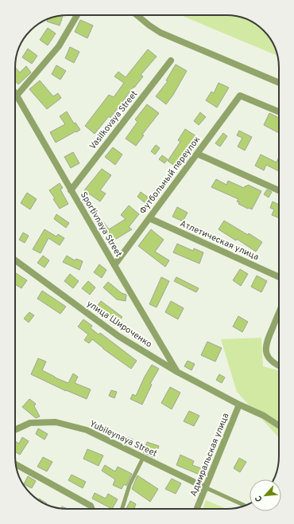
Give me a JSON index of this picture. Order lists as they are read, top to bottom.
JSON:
{
  "streets": {
    "street": [
      "Vasilkovaya Street",
      "Футбольный переулок",
      "Sportivnaya Street",
      "Атлетическая улица",
      "улица Широченко",
      "Yubileynaya Street",
      "Адмиральская улица"
    ]
  },
  "crossings": [
    ["Vasilkovaya Street", "Sportivnaya Street"],
    ["Футбольный переулок", "Sportivnaya Street"],
    ["Футбольный переулок", "Атлетическая улица"],
    ["Sportivnaya Street", "улица Широченко"],
    ["улица Широченко", "Адмиральская улица"],
    ["Yubileynaya Street", "Адмиральская улица"]
  ],
  "north": "bottom left"
}
